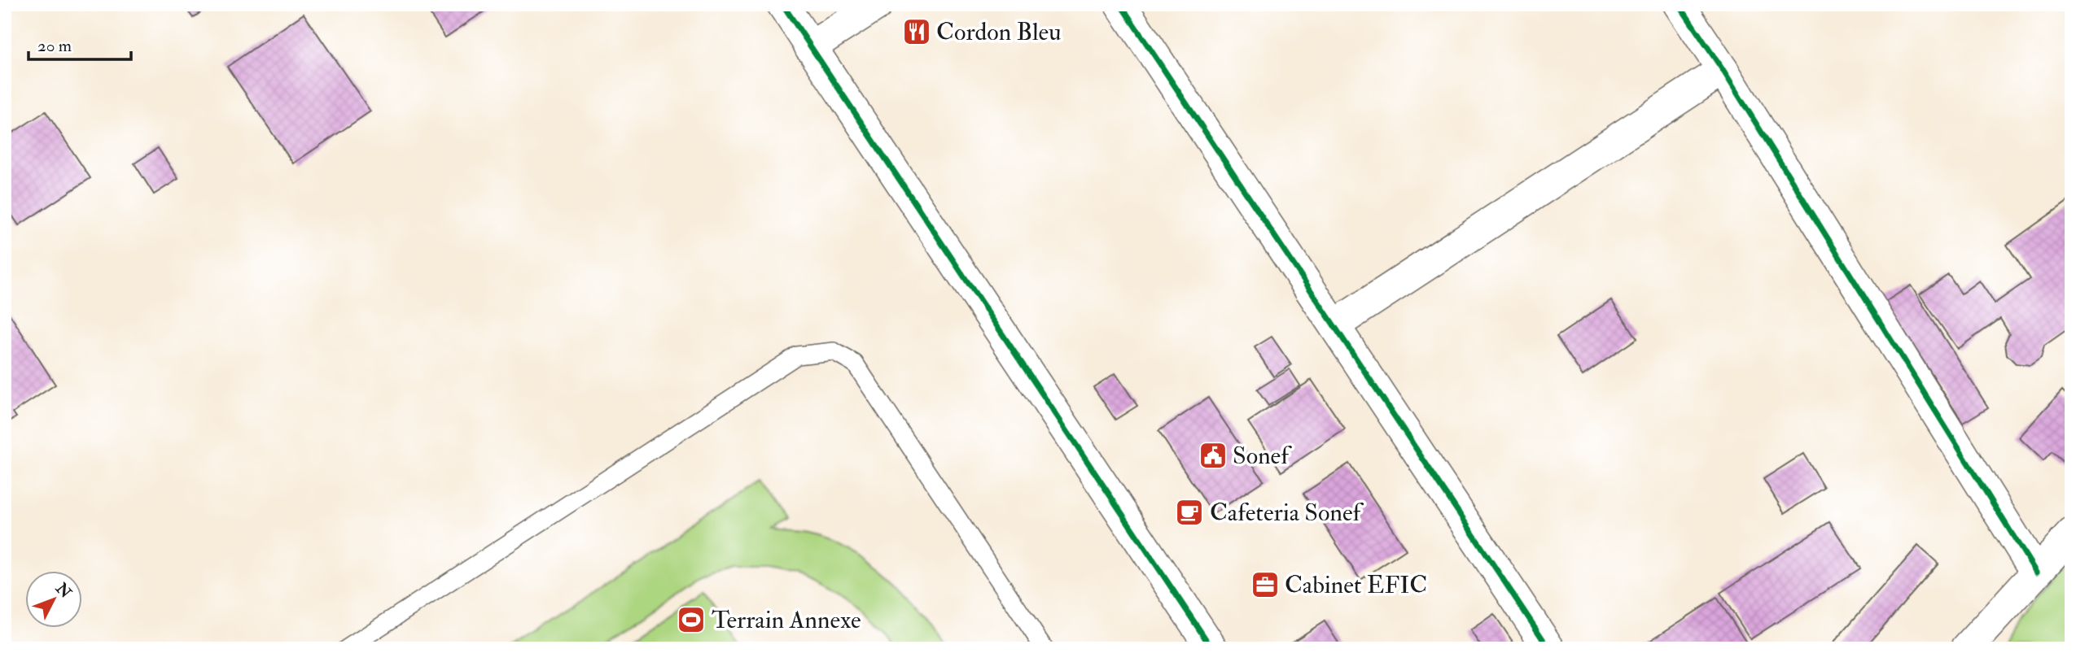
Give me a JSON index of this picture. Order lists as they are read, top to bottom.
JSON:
{
  "places": {
    "restaurant": ["Cordon Bleu"],
    "public building": ["Sonef"],
    "cafe": ["Cafeteria Sonef"],
    "office": ["Cabinet EFIC"],
    "sports": ["Terrain Annexe"]
  },
  "scale_bar": "20 m",
  "north": "top right"
}
